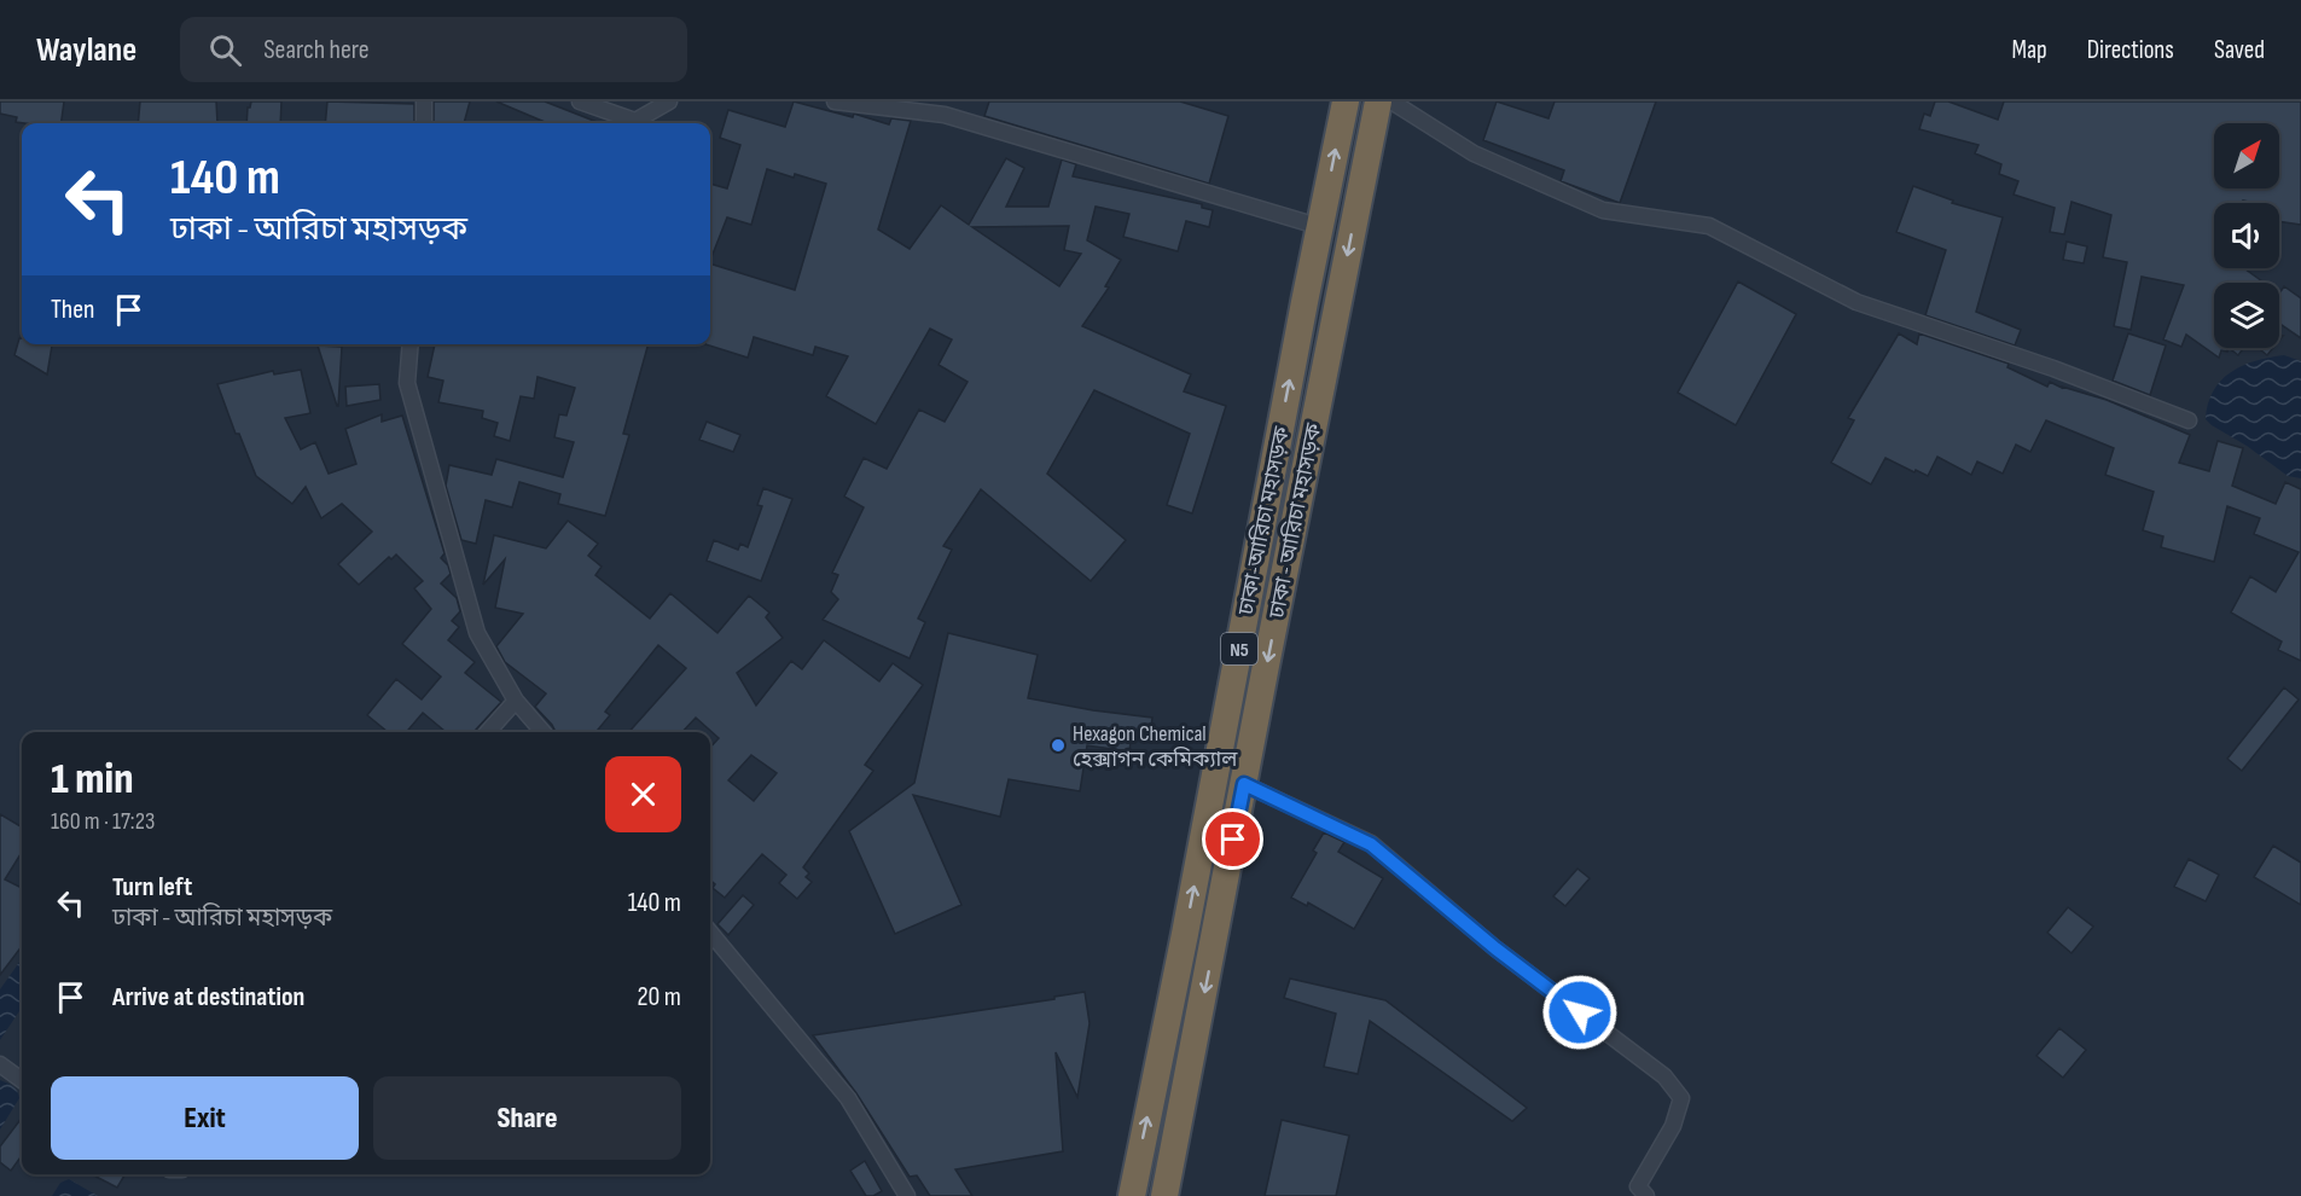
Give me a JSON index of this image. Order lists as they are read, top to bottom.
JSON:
{
  "streets": {
    "highway": ["ঢাকা-আরিচা মহাসড়ক", "ঢাকা - আরিচা মহাসড়ক", "N5"]
  },
  "one_way": ["ঢাকা-আরিচা মহাসড়ক", "ঢাকা - আরিচা মহাসড়ক"],
  "places": ["Hexagon Chemical হেক্সাগন কেমিক্যাল"],
  "north": "top right",
  "page": {
    "header": "Waylane",
    "search": "Search here",
    "nav": ["Map", "Directions", "Saved"],
    "turn": ["140 m", "ঢাকা - আরিচা মহাসড়ক"],
    "then": "Then",
    "heading": ["1 min", "160 m · 17:23"],
    "list": [
      {
        "name": "Turn left",
        "note": "ঢাকা - আরিচা মহাসড়ক",
        "value": "140 m"
      },
      {
        "name": "Arrive at destination",
        "value": "20 m"
      }
    ],
    "buttons": ["Exit", "Share"]
  }
}
